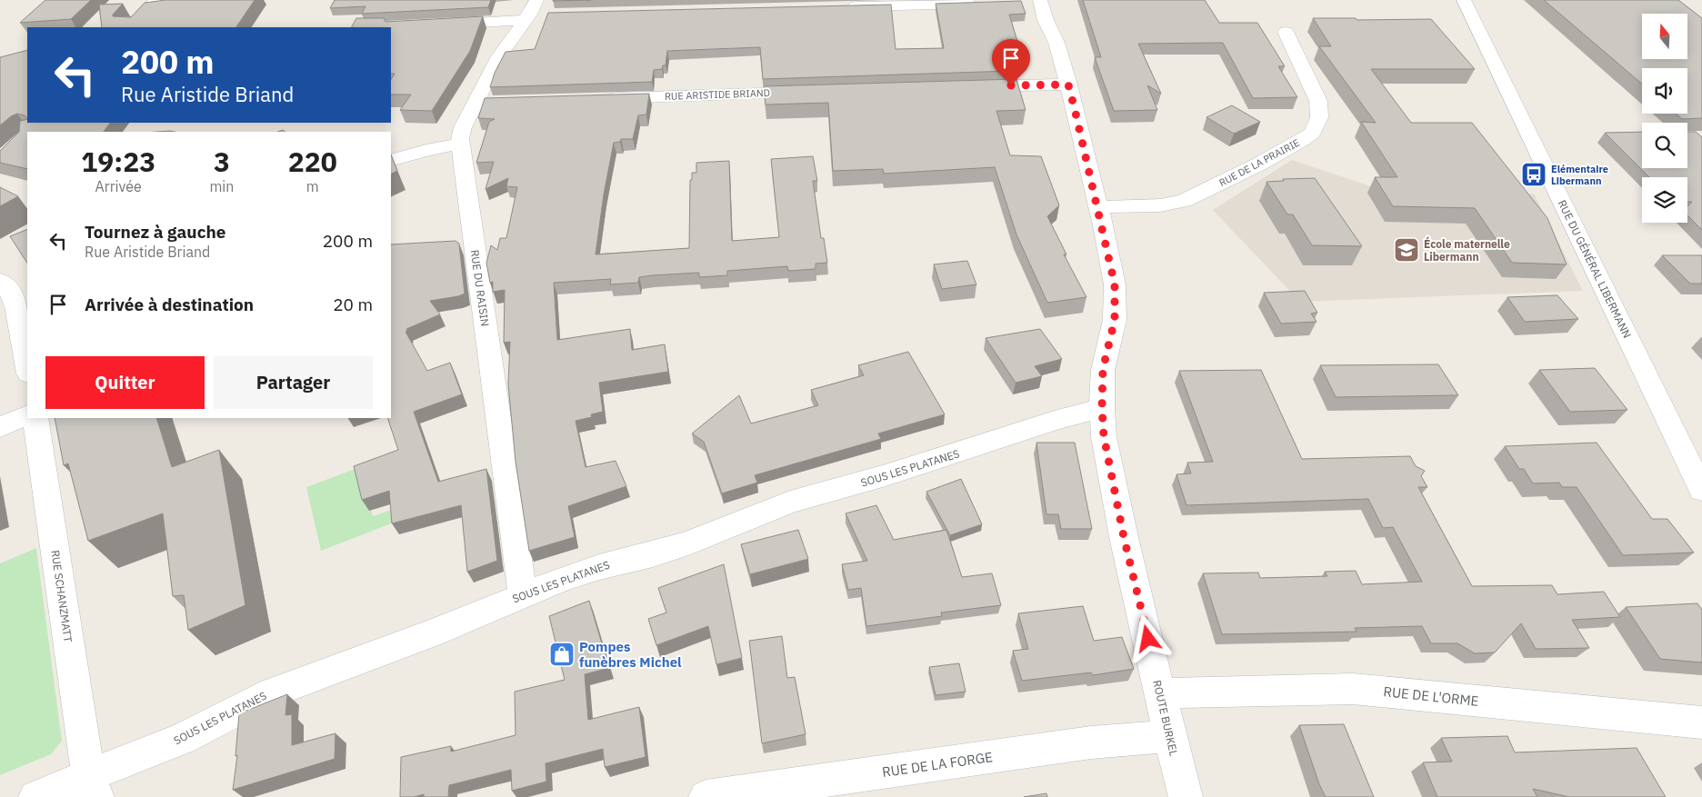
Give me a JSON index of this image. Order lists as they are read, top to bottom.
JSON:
{
  "streets": {
    "street": [
      "RUE ARISTIDE BRIAND",
      "RUE DE LA PRAIRIE",
      "RUE DU GÉNÉRAL LIBERMANN",
      "RUE DU RAISIN",
      "SOUS LES PLATANES",
      "RUE SCHANZMATT",
      "RUE DE L'ORME",
      "ROUTE BURKEL",
      "RUE DE LA FORGE"
    ]
  },
  "crossings": [
    ["RUE DE LA PRAIRIE", "ROUTE BURKEL"],
    ["RUE DU RAISIN", "SOUS LES PLATANES"],
    ["SOUS LES PLATANES", "RUE SCHANZMATT"],
    ["SOUS LES PLATANES", "ROUTE BURKEL"],
    ["RUE DE L'ORME", "ROUTE BURKEL"],
    ["ROUTE BURKEL", "RUE DE LA FORGE"]
  ],
  "places": {
    "bus stop": ["Elémentaire Libermann"],
    "school or university": ["École maternelle Libermann"],
    "shop": ["Pompes funèbres Michel"]
  },
  "north": "top",
  "page": {
    "turn": ["200 m", "Rue Aristide Briand"],
    "eta": [
      "19:23",
      "Arrivée",
      "3",
      "min",
      "220",
      "m"
    ],
    "list": [
      {
        "name": "Tournez à gauche",
        "note": "Rue Aristide Briand",
        "value": "200 m"
      },
      {
        "name": "Arrivée à destination",
        "value": "20 m"
      }
    ],
    "buttons": ["Quitter", "Partager"]
  }
}
